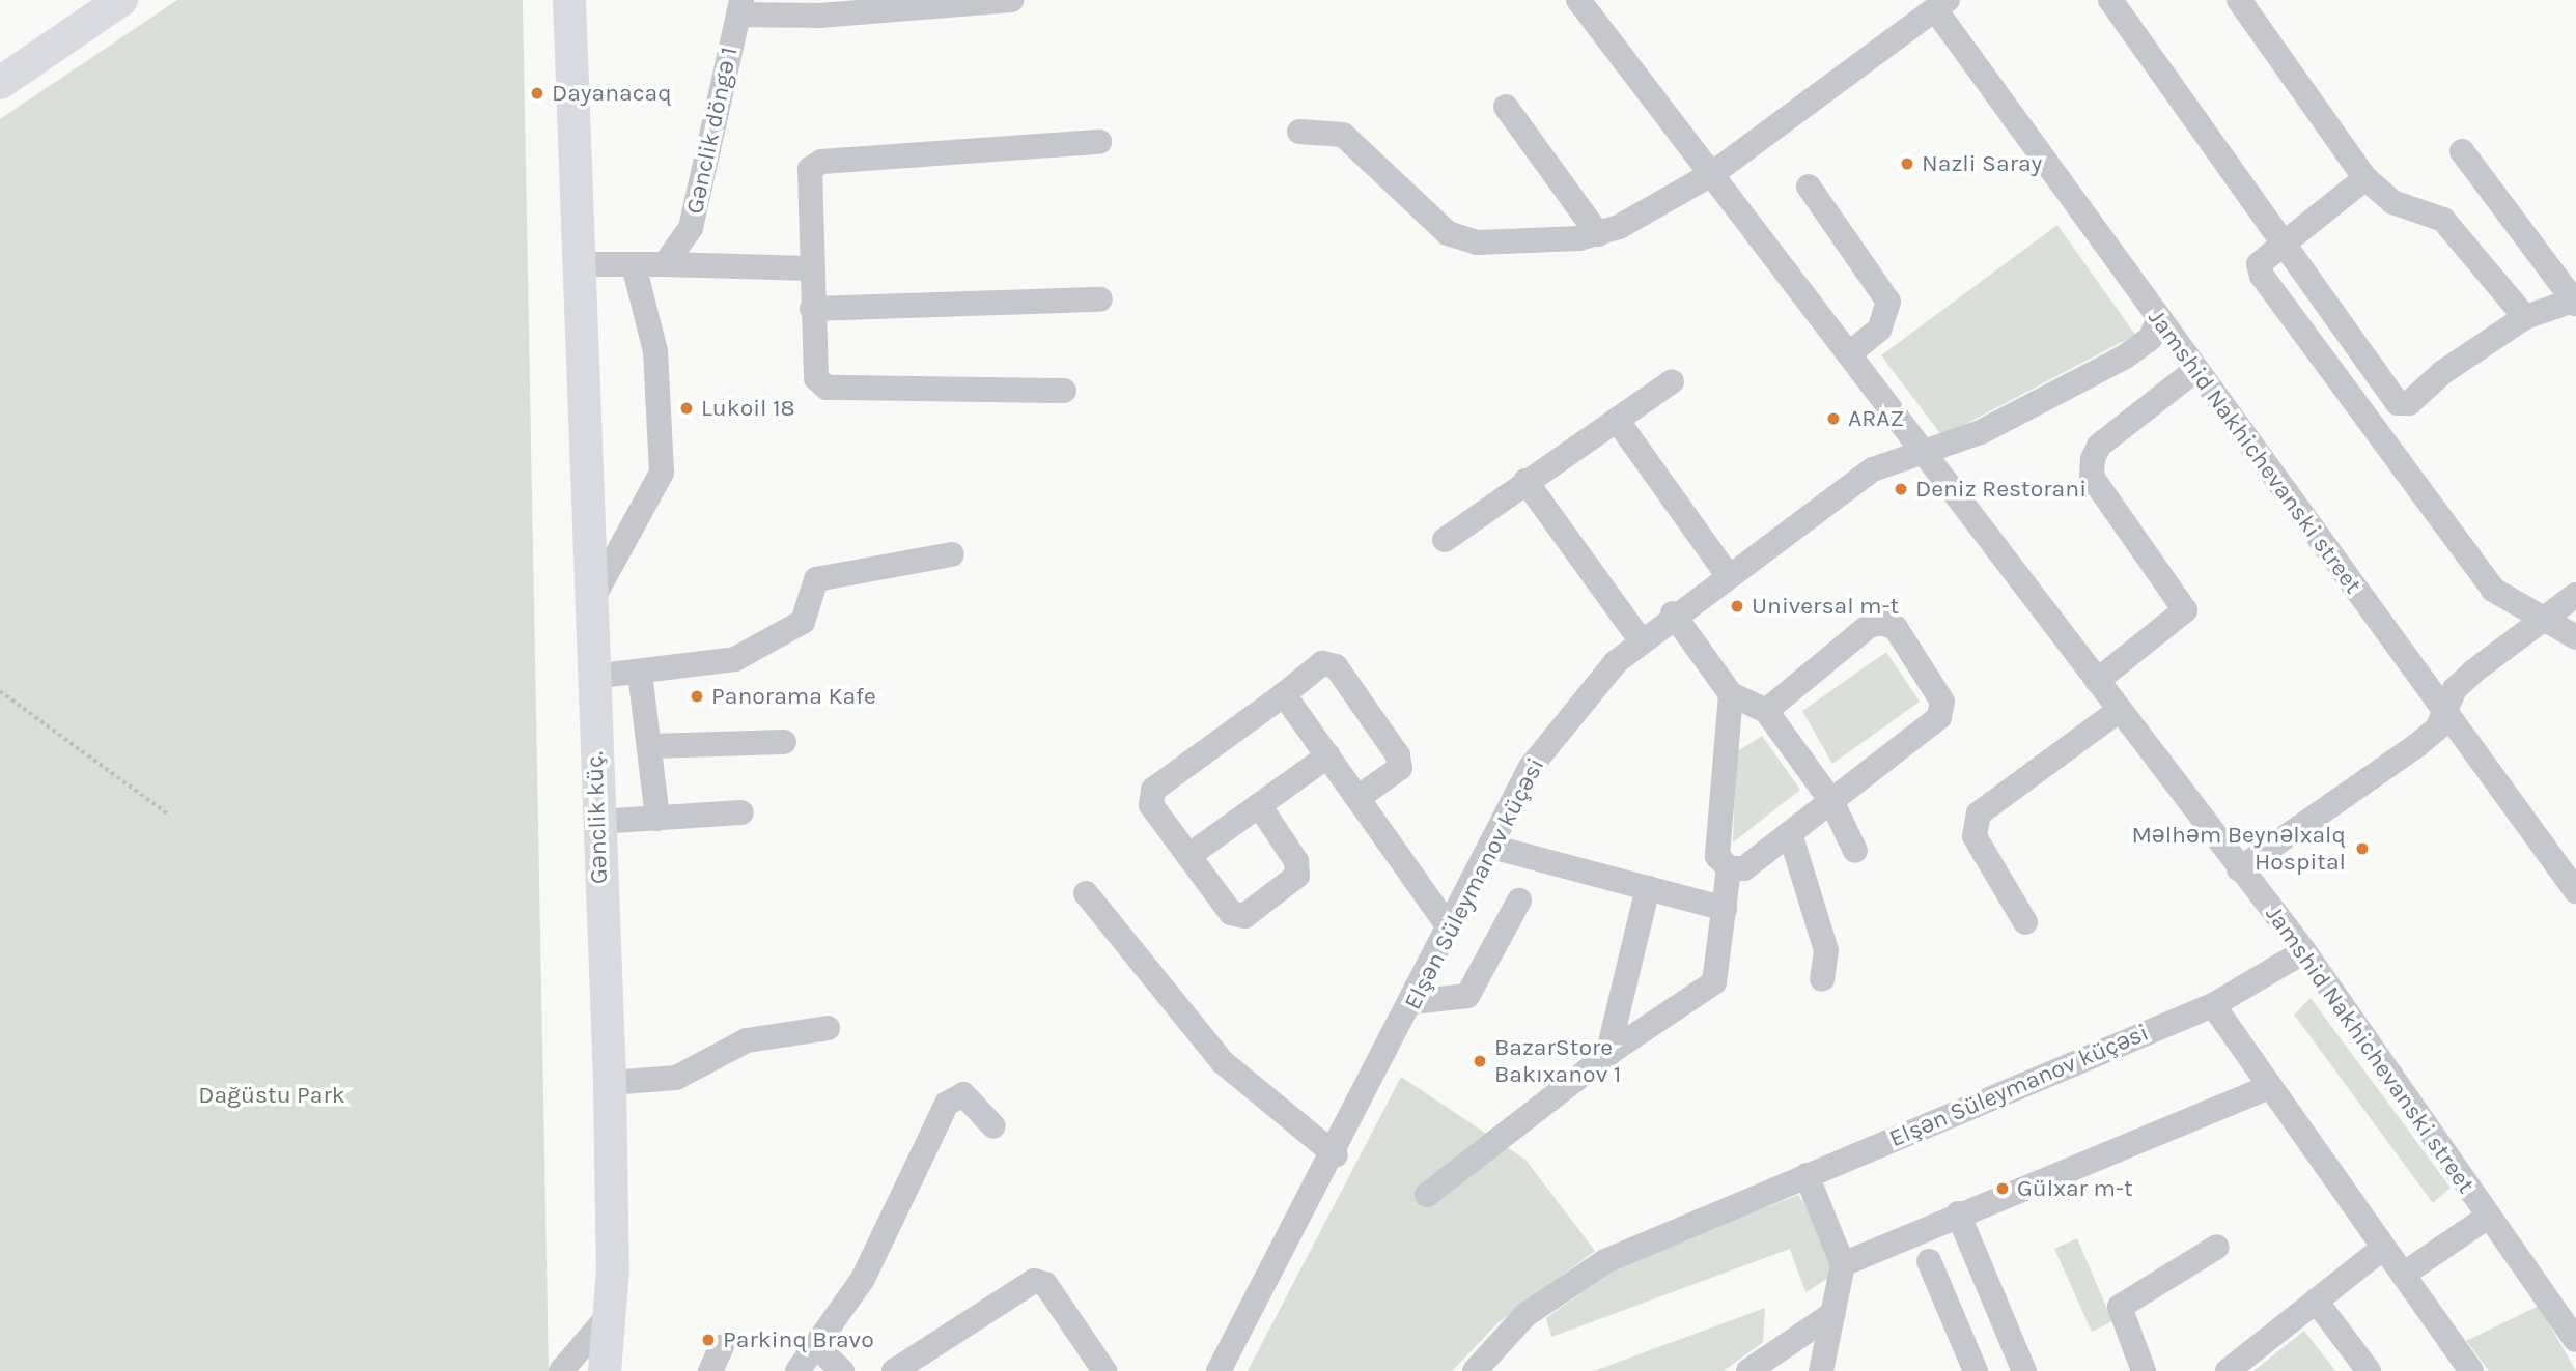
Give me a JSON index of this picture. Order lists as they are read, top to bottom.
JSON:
{
  "streets": {
    "main road": ["Gənclik küç."],
    "street": ["Gənclik döngə 1", "Jamshid Nakhichevanski street", "Elşən Süleymanov küçəsi"]
  },
  "crossings": [
    ["Jamshid Nakhichevanski street", "Elşən Süleymanov küçəsi"]
  ],
  "parks": ["Dağüstu Park"],
  "places": [
    "Dayanacaq",
    "Nazli Saray",
    "Lukoil 18",
    "ARAZ",
    "Deniz Restorani",
    "Universal m-t",
    "Panorama Kafe",
    "Məlhəm Beynəlxalq Hospital",
    "BazarStore Bakıxanov 1",
    "Gülxar m-t",
    "Parkinq Bravo"
  ]
}
